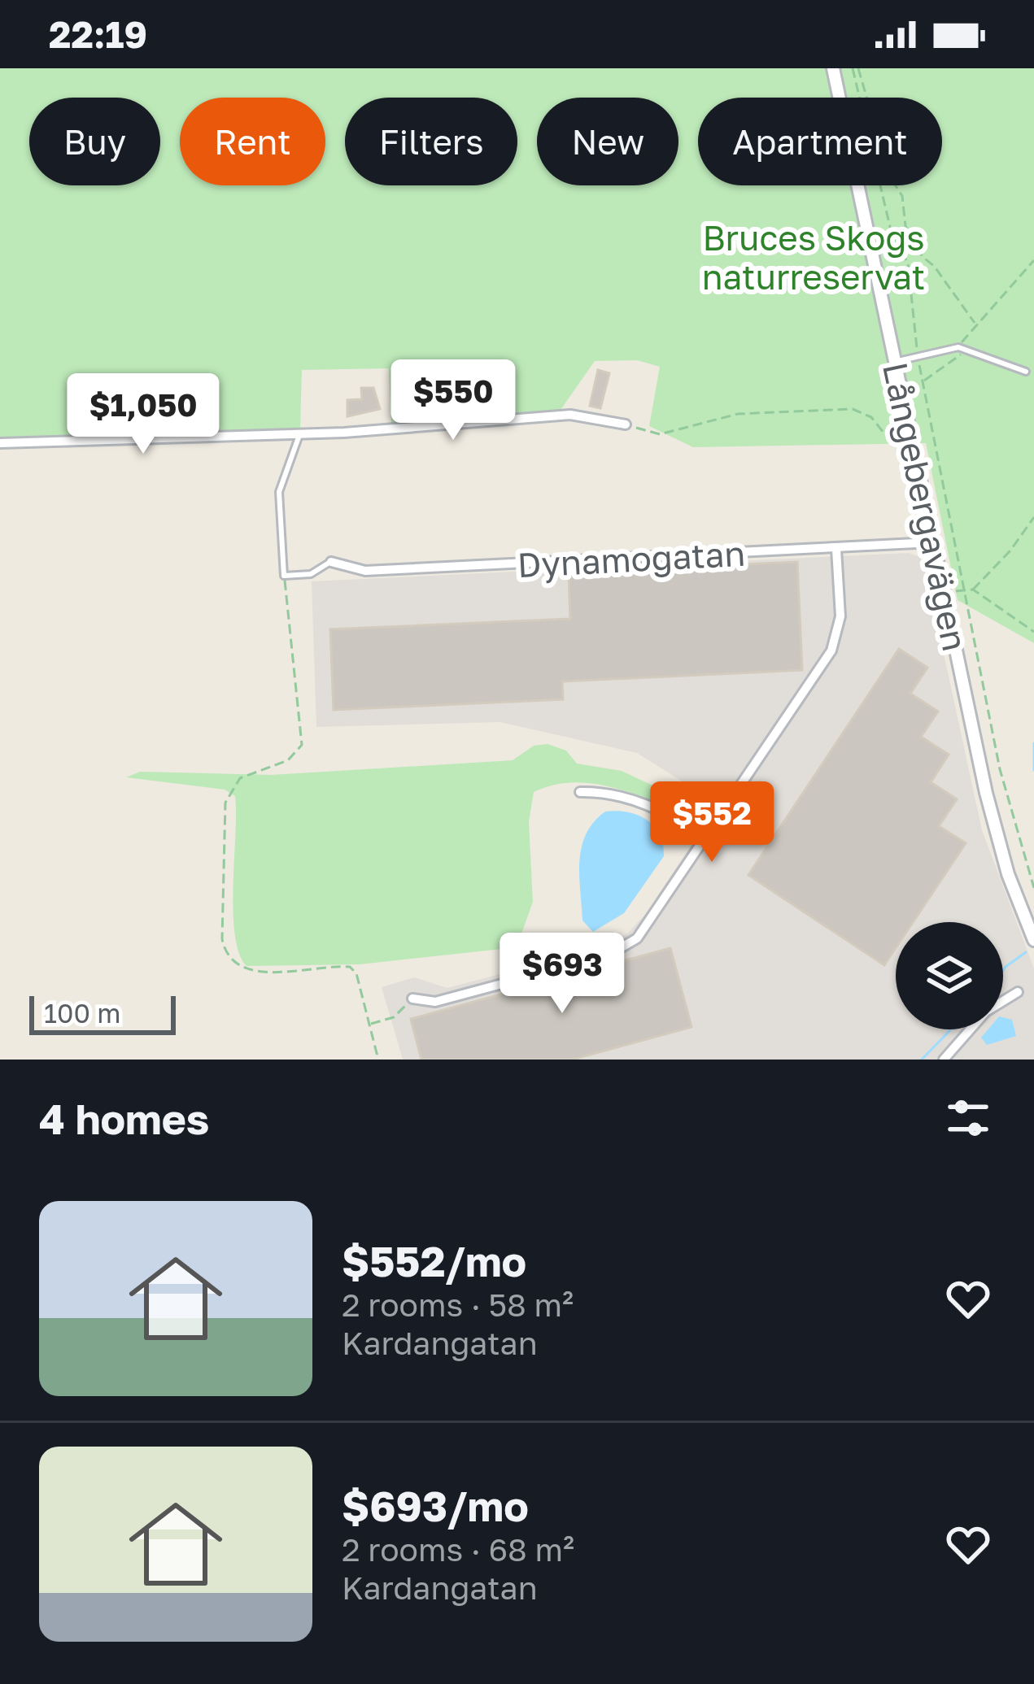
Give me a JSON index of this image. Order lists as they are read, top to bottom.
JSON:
{
  "streets": {
    "street": ["Långebergavägen", "Dynamogatan"]
  },
  "crossings": [
    ["Långebergavägen", "Dynamogatan"]
  ],
  "parks": ["Bruces Skogs naturreservat"],
  "scale_bar": "100 m",
  "page": {
    "status": "22:19",
    "chip": [
      "Buy",
      "Rent",
      "Filters",
      "New",
      "Apartment"
    ],
    "price": [
      "$550",
      "$1,050",
      "$552",
      "$693"
    ],
    "scale": "100 m",
    "heading": "4 homes",
    "list": [
      {
        "name": "$552/mo",
        "note": "2 rooms · 58 m² · Kardangatan"
      },
      {
        "name": "$693/mo",
        "note": "2 rooms · 68 m² · Kardangatan"
      }
    ]
  }
}
